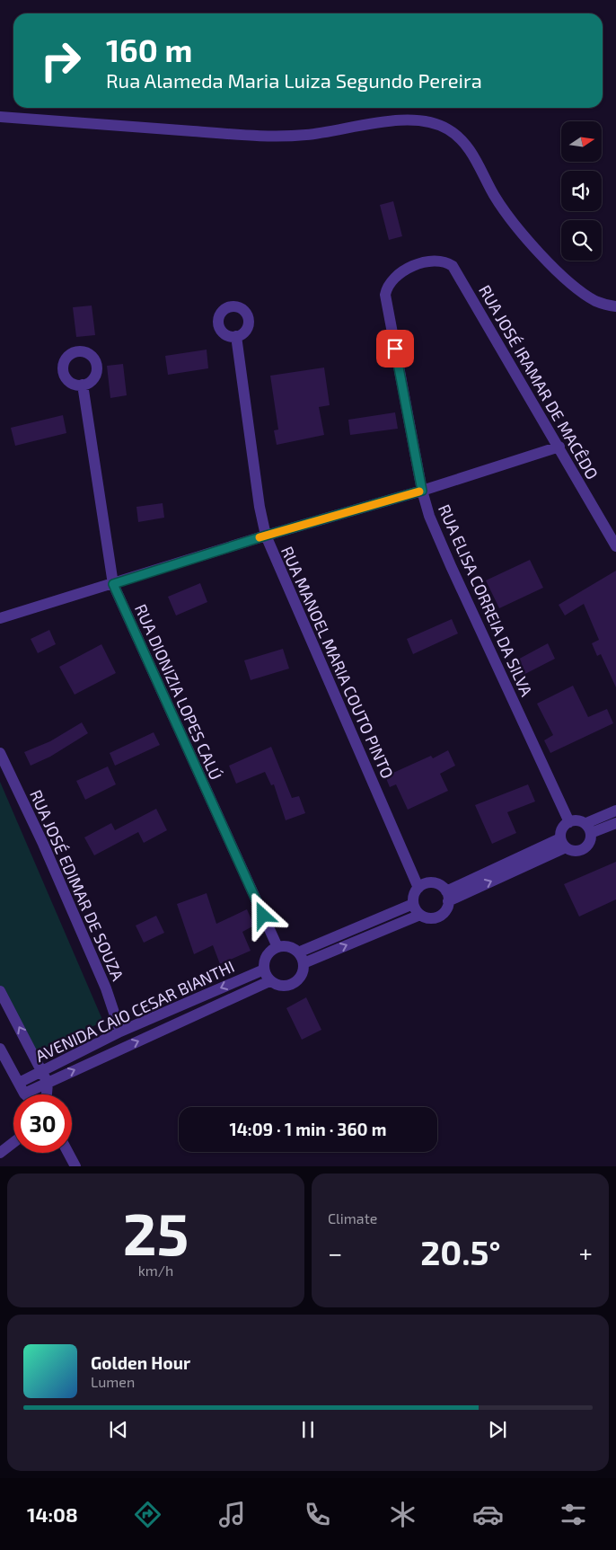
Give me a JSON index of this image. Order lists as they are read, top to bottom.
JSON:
{
  "streets": {
    "street": [
      "RUA JOSÉ IRAMAR DE MACÊDO",
      "RUA ELISA CORREIA DA SILVA",
      "RUA MANOEL MARIA COUTO PINTO",
      "RUA DIONIZIA LOPES CALÚ",
      "RUA JOSÉ EDIMAR DE SOUZA",
      "AVENIDA CAIO CESAR BIANTHI"
    ]
  },
  "crossings": [
    ["RUA JOSÉ IRAMAR DE MACÊDO", "RUA ELISA CORREIA DA SILVA"],
    ["RUA DIONIZIA LOPES CALÚ", "AVENIDA CAIO CESAR BIANTHI"],
    ["RUA JOSÉ EDIMAR DE SOUZA", "AVENIDA CAIO CESAR BIANTHI"]
  ],
  "north": "right",
  "page": {
    "turn": ["160 m", "Rua Alameda Maria Luiza Segundo Pereira"],
    "limit": "30",
    "trip": "14:09 · 1 min · 360 m",
    "tile": [
      ["25", "km/h"],
      "Climate"
    ],
    "heat": ["−", "20.5°", "+"],
    "song": ["Golden Hour", "Lumen"],
    "tabs": "14:08"
  }
}
